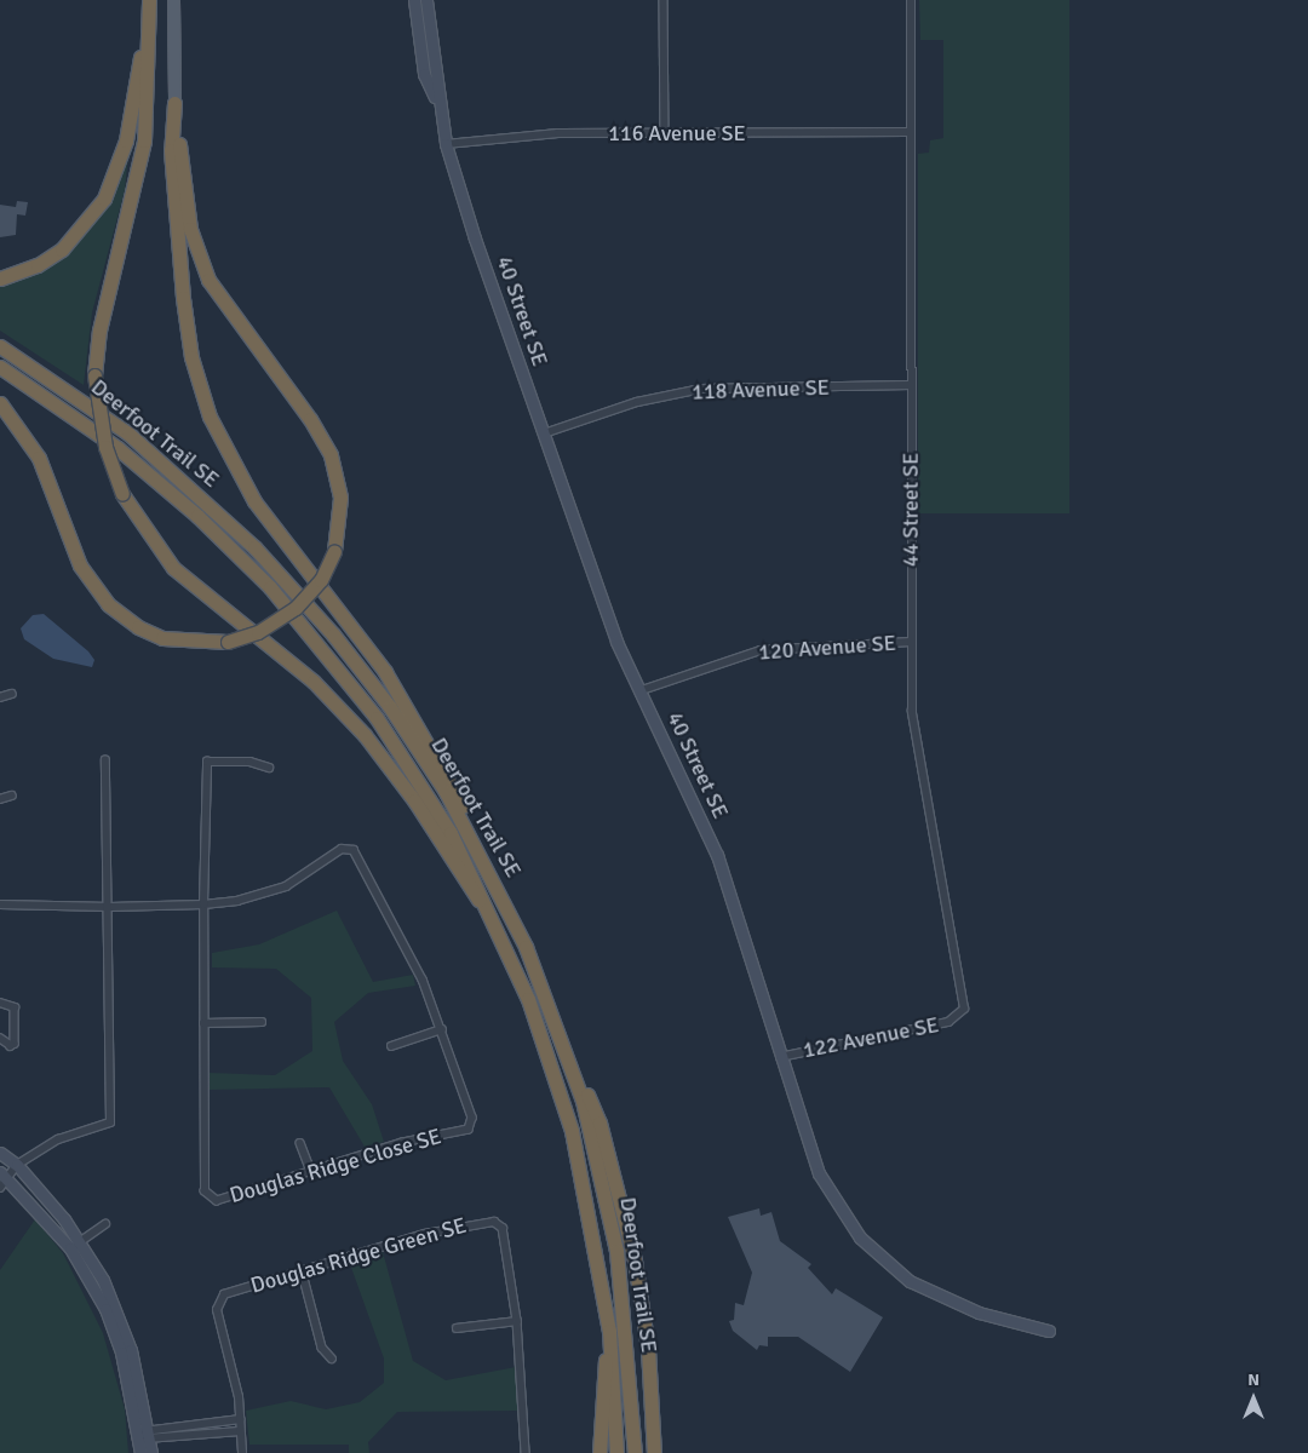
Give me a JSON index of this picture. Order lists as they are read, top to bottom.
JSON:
{
  "streets": {
    "highway": ["Deerfoot Trail SE"],
    "street": [
      "116 Avenue SE",
      "40 Street SE",
      "118 Avenue SE",
      "44 Street SE",
      "120 Avenue SE",
      "122 Avenue SE",
      "Douglas Ridge Close SE",
      "Douglas Ridge Green SE"
    ]
  },
  "crossings": [
    ["116 Avenue SE", "40 Street SE"],
    ["116 Avenue SE", "44 Street SE"],
    ["40 Street SE", "118 Avenue SE"],
    ["40 Street SE", "120 Avenue SE"],
    ["40 Street SE", "122 Avenue SE"],
    ["118 Avenue SE", "44 Street SE"],
    ["44 Street SE", "120 Avenue SE"],
    ["44 Street SE", "122 Avenue SE"]
  ],
  "north": "top"
}
